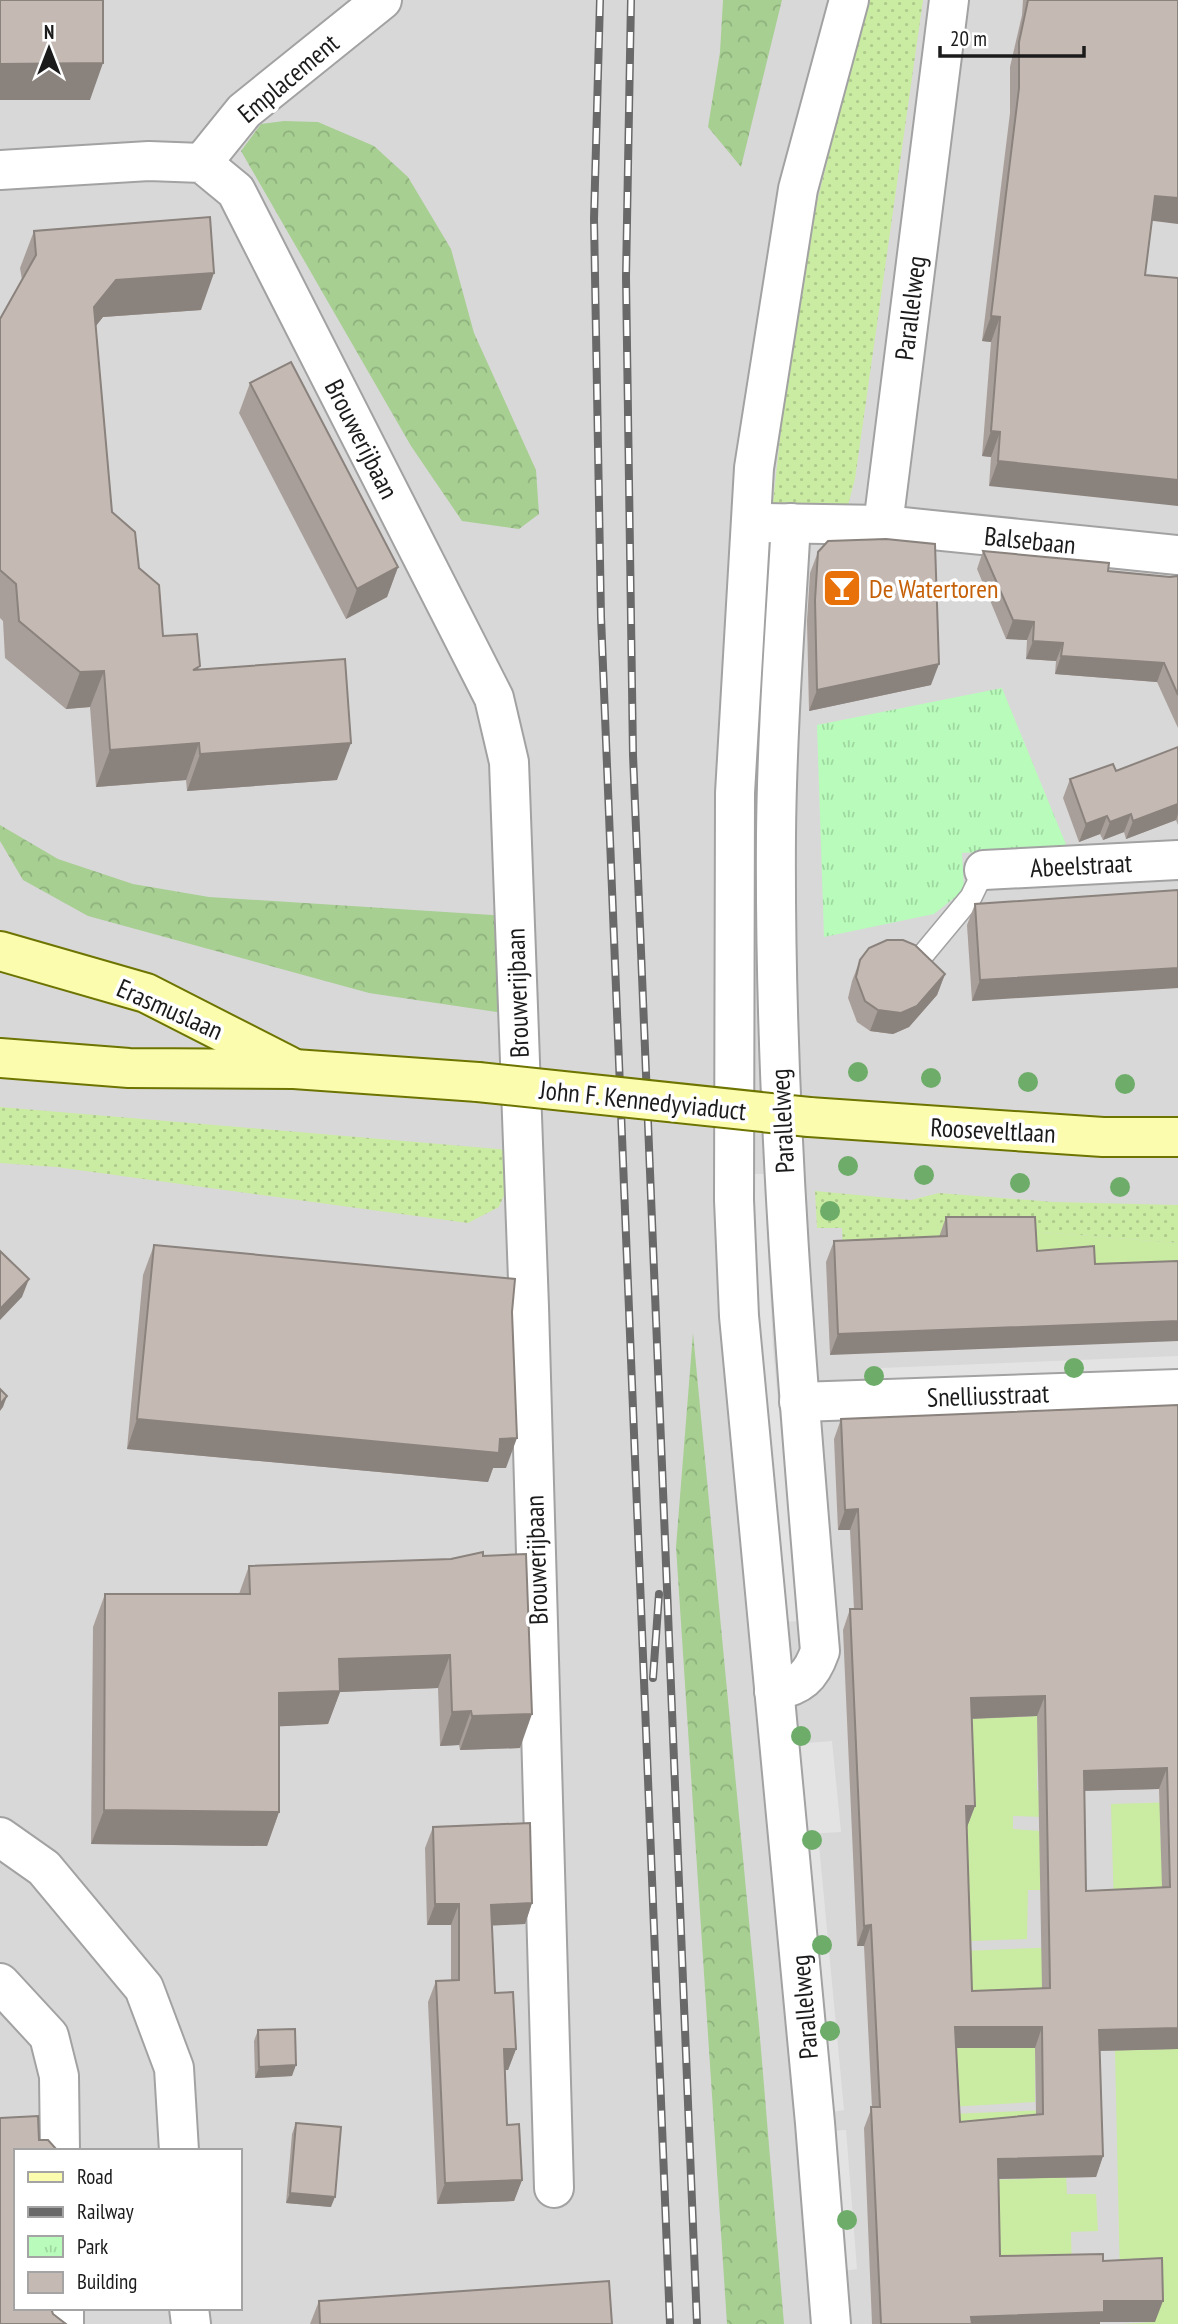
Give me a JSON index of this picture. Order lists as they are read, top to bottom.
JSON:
{
  "streets": {
    "main road": ["Erasmuslaan", "John F. Kennedyviaduct", "Rooseveltlaan"],
    "street": [
      "Emplacement",
      "Parallelweg",
      "Brouwerijbaan",
      "Balsebaan",
      "Abeelstraat",
      "Snelliusstraat"
    ]
  },
  "crossings": [
    ["Emplacement", "Brouwerijbaan"],
    ["Parallelweg", "Balsebaan"],
    ["Parallelweg", "Snelliusstraat"],
    ["Erasmuslaan", "John F. Kennedyviaduct"],
    ["John F. Kennedyviaduct", "Rooseveltlaan"]
  ],
  "places": {
    "bar": ["De Watertoren"]
  },
  "legend": [
    "Road",
    "Railway",
    "Park",
    "Building"
  ],
  "scale_bar": "20 m",
  "north": "top"
}
